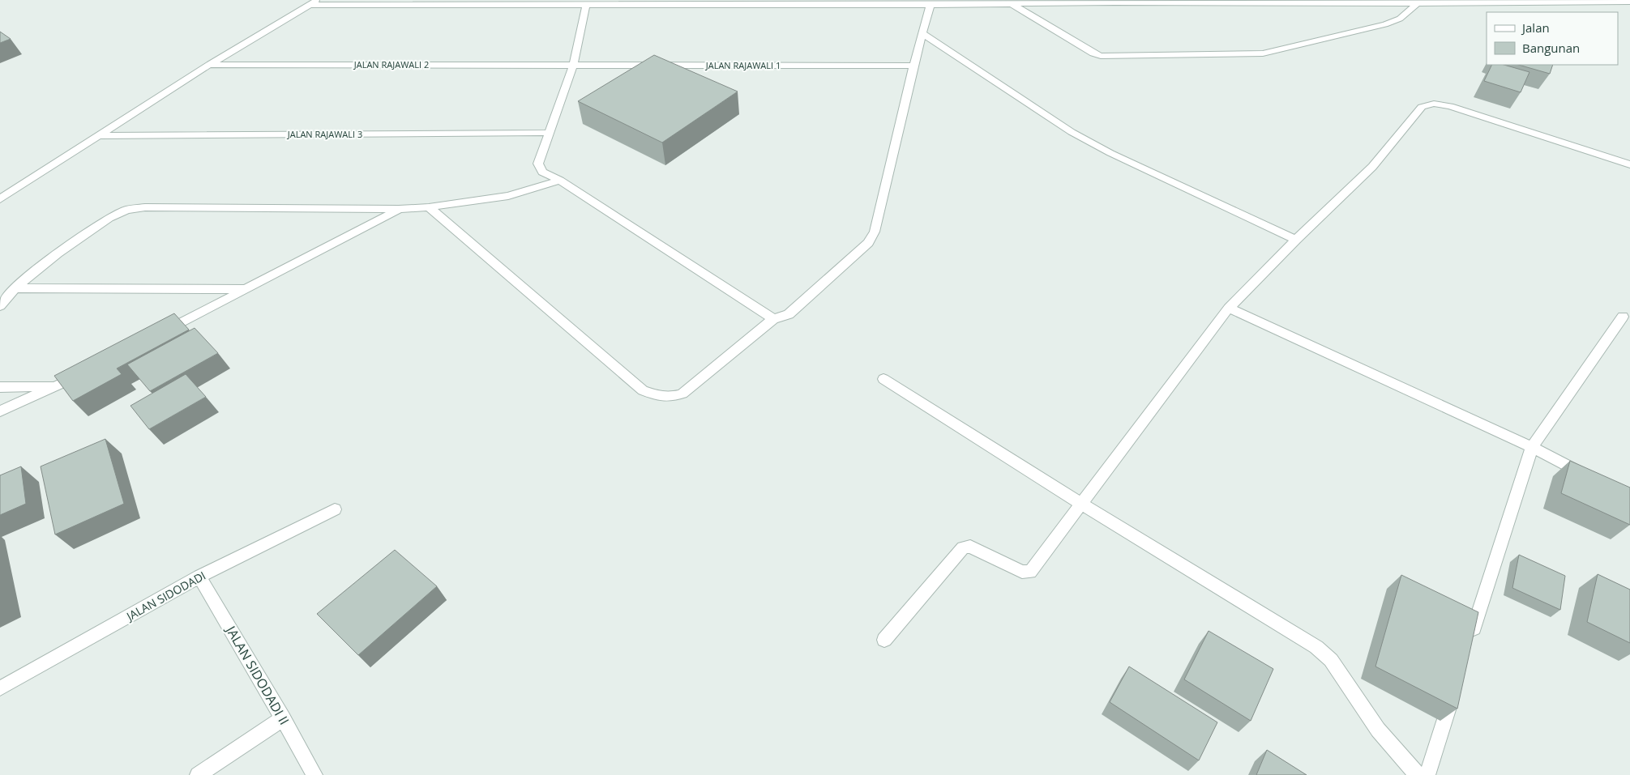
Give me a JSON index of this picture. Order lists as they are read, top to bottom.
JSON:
{
  "streets": {
    "street": [
      "JALAN RAJAWALI 2",
      "JALAN RAJAWALI 1",
      "JALAN RAJAWALI 3",
      "JALAN SIDODADI",
      "JALAN SIDODADI II"
    ]
  },
  "crossings": [
    ["JALAN RAJAWALI 2", "JALAN RAJAWALI 1"],
    ["JALAN SIDODADI", "JALAN SIDODADI II"]
  ],
  "legend": ["Jalan", "Bangunan"]
}
